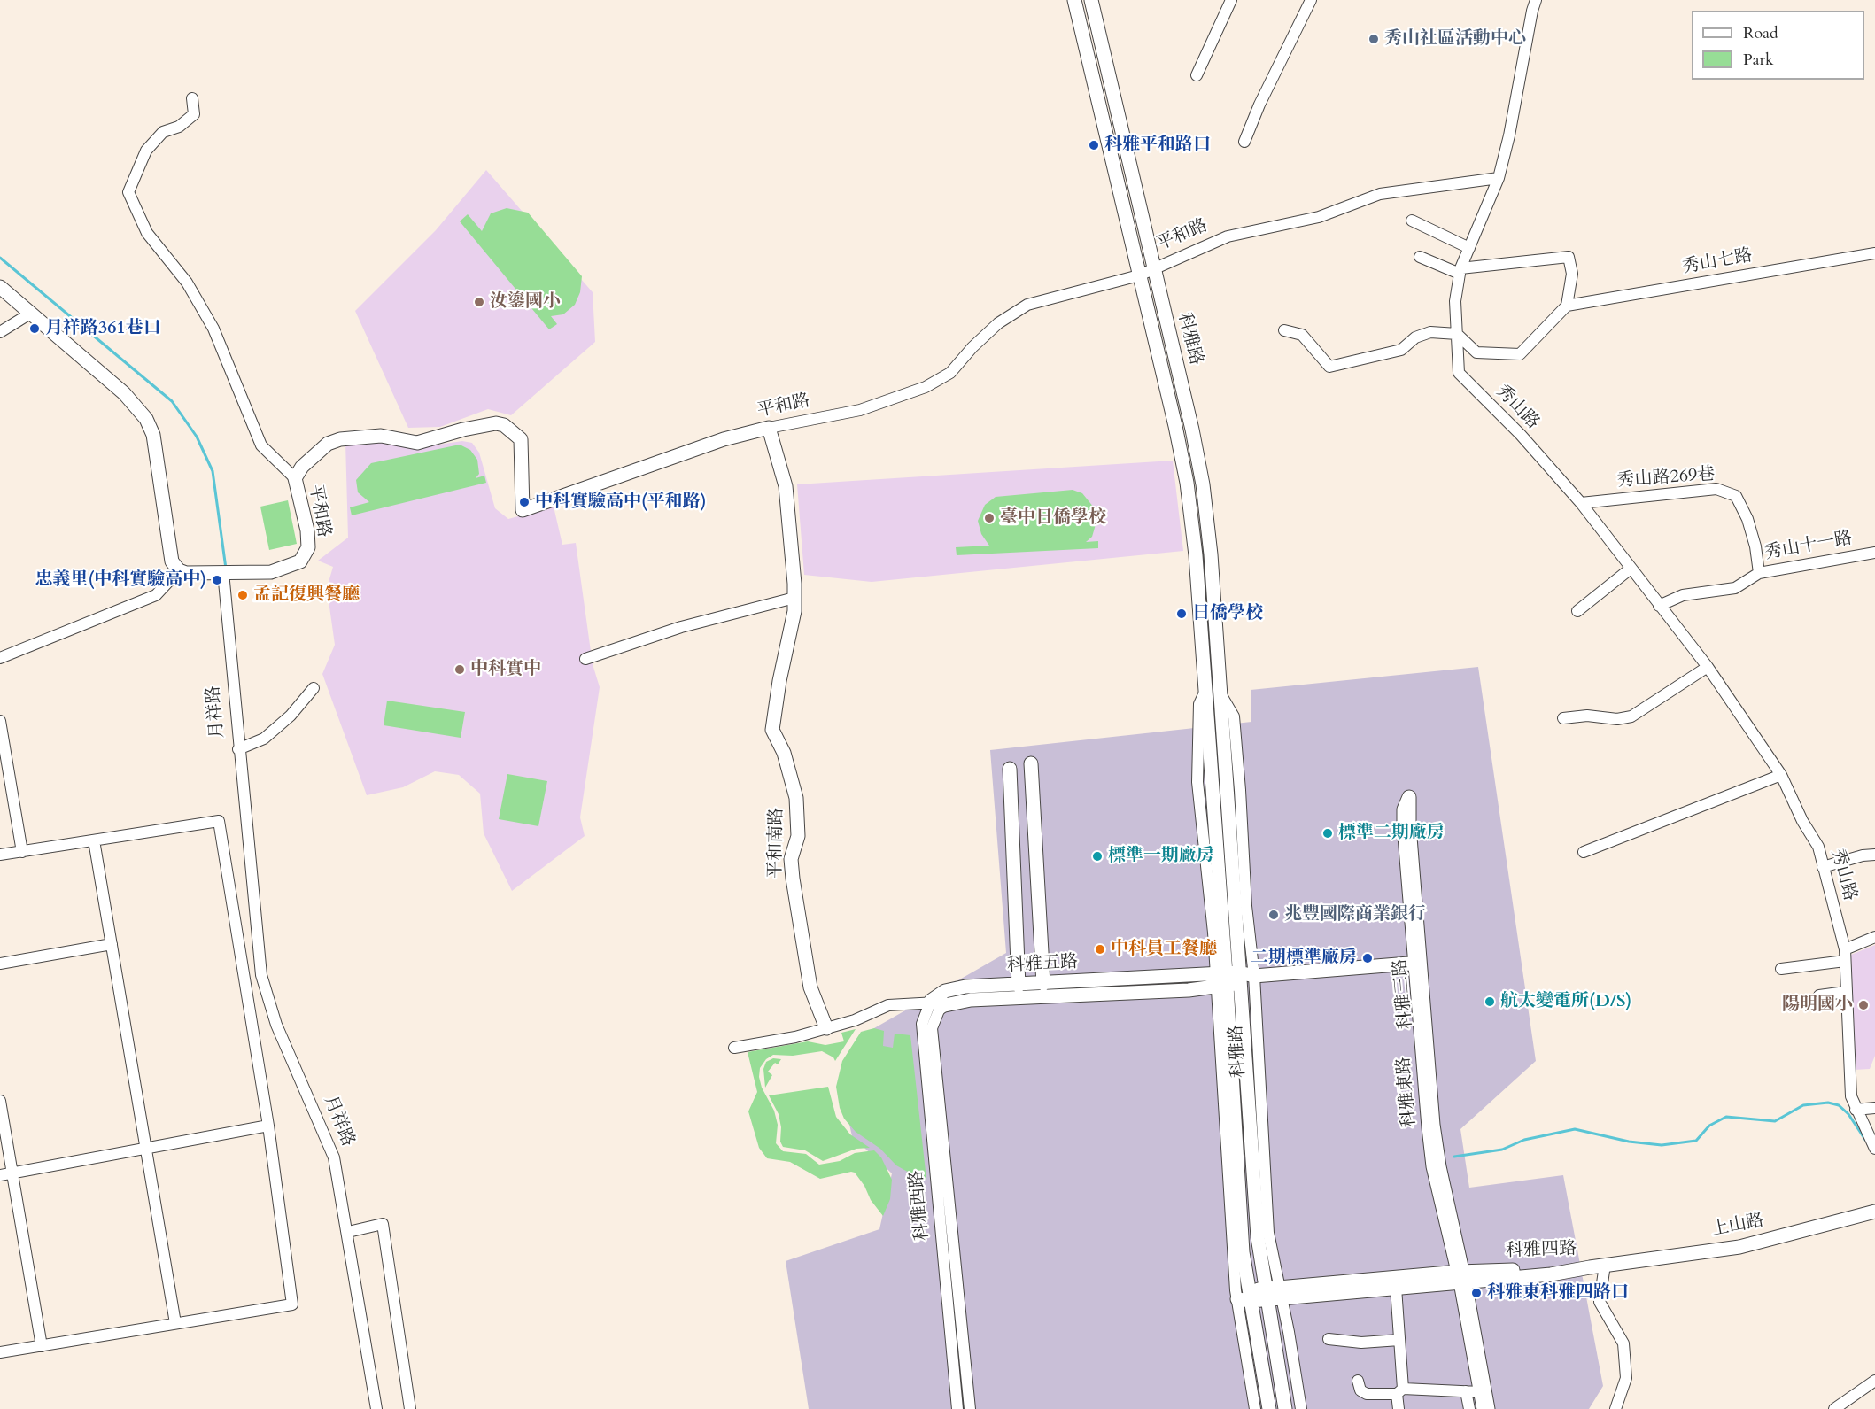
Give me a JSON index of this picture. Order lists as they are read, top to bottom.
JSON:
{
  "streets": {
    "street": [
      "平和路",
      "秀山七路",
      "科雅路",
      "秀山路",
      "秀山路269巷",
      "秀山十一路",
      "月祥路",
      "平和南路",
      "科雅五路",
      "科雅三路",
      "科雅西路",
      "上山路",
      "科雅四路"
    ]
  },
  "crossings": [
    ["平和路", "科雅路"],
    ["平和路", "秀山路"],
    ["平和路", "月祥路"],
    ["平和路", "平和南路"],
    ["科雅路", "科雅五路"],
    ["科雅路", "科雅四路"],
    ["秀山路", "秀山路269巷"],
    ["秀山路", "秀山十一路"],
    ["秀山路269巷", "秀山十一路"],
    ["科雅五路", "科雅三路"],
    ["科雅五路", "科雅西路"],
    ["科雅三路", "科雅四路"],
    ["上山路", "科雅四路"]
  ],
  "places": [
    "秀山社區活動中心",
    "科雅平和路口",
    "汝鎏國小",
    "月祥路361巷口",
    "中科實驗高中(平和路)",
    "臺中日僑學校",
    "忠義里(中科實驗高中)",
    "孟記復興餐廳",
    "日僑學校",
    "中科實中",
    "標準二期廠房",
    "標準一期廠房",
    "兆豐國際商業銀行",
    "中科員工餐廳",
    "二期標準廠房",
    "航太變電所(D/S)",
    "陽明國小",
    "科雅東科雅四路口"
  ],
  "legend": ["Road", "Park"]
}
